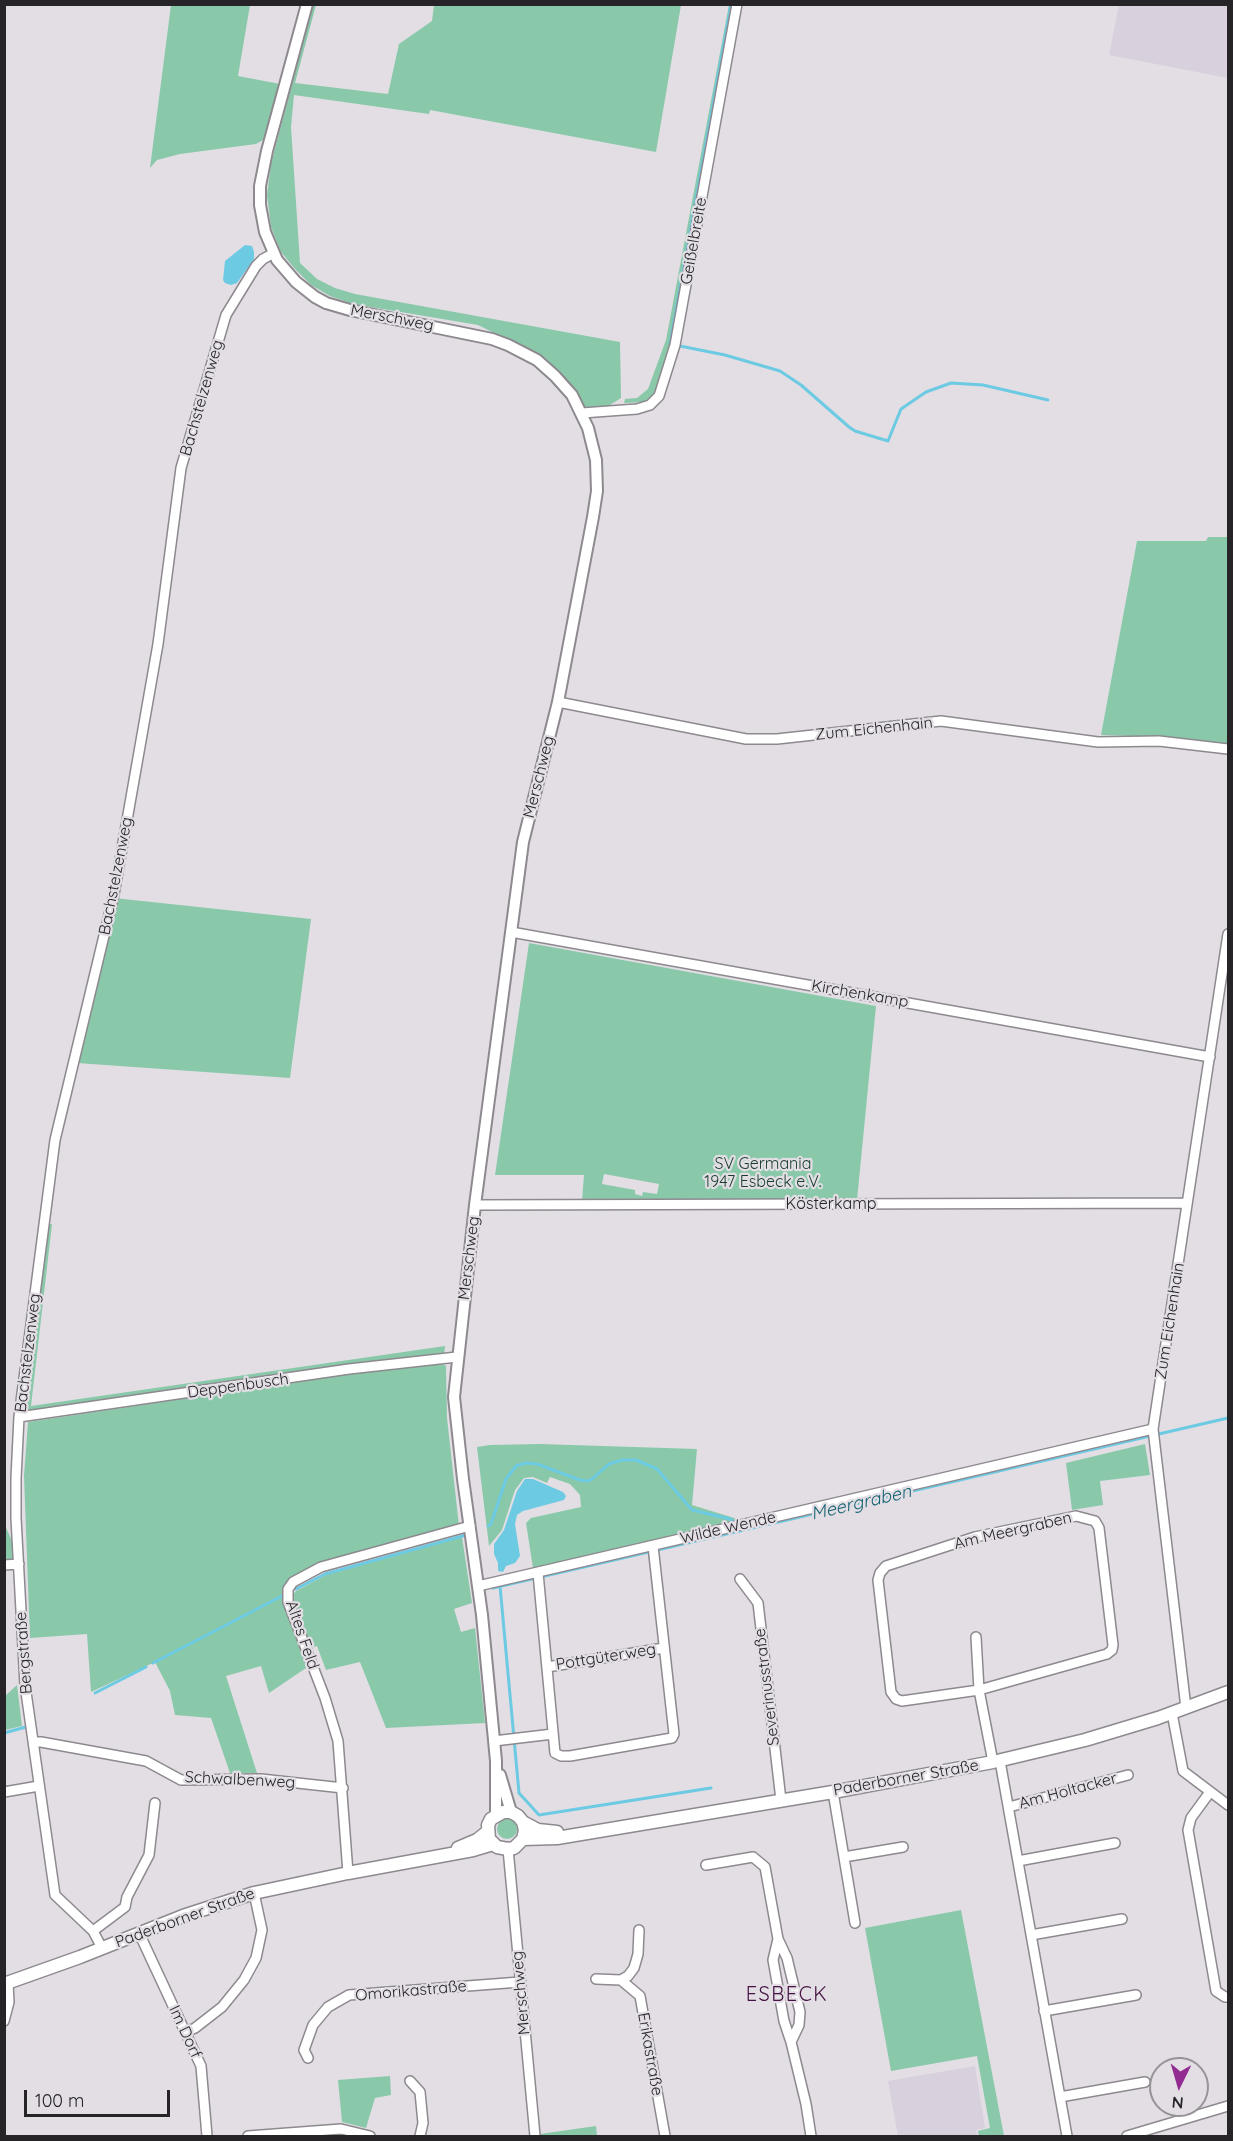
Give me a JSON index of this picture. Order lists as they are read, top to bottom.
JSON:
{
  "streets": {
    "main road": ["Paderborner Straße"],
    "street": [
      "Geißelbreite",
      "Merschweg",
      "Bachstelzenweg",
      "Zum Eichenhain",
      "Kirchenkamp",
      "Kösterkamp",
      "Deppenbusch",
      "Wilde Wende",
      "Am Meergraben",
      "Altes Feld",
      "Bergstraße",
      "Pottgüterweg",
      "Severinusstraße",
      "Schwalbenweg",
      "Am Holtacker",
      "Omorikastraße",
      "Im Dorf",
      "Erikastraße"
    ]
  },
  "crossings": [
    ["Geißelbreite", "Merschweg"],
    ["Merschweg", "Bachstelzenweg"],
    ["Merschweg", "Zum Eichenhain"],
    ["Merschweg", "Kirchenkamp"],
    ["Merschweg", "Kösterkamp"],
    ["Merschweg", "Deppenbusch"],
    ["Merschweg", "Wilde Wende"],
    ["Merschweg", "Altes Feld"],
    ["Merschweg", "Paderborner Straße"],
    ["Merschweg", "Omorikastraße"],
    ["Bachstelzenweg", "Deppenbusch"],
    ["Bachstelzenweg", "Bergstraße"],
    ["Zum Eichenhain", "Kirchenkamp"],
    ["Zum Eichenhain", "Kösterkamp"],
    ["Zum Eichenhain", "Wilde Wende"],
    ["Zum Eichenhain", "Paderborner Straße"],
    ["Wilde Wende", "Pottgüterweg"],
    ["Altes Feld", "Paderborner Straße"],
    ["Altes Feld", "Schwalbenweg"],
    ["Bergstraße", "Paderborner Straße"],
    ["Bergstraße", "Schwalbenweg"],
    ["Severinusstraße", "Paderborner Straße"],
    ["Paderborner Straße", "Am Holtacker"],
    ["Paderborner Straße", "Im Dorf"]
  ],
  "districts": ["ESBECK"],
  "water": ["Meergraben"],
  "parks": ["SV Germania 1947 Esbeck e.V."],
  "scale_bar": "100 m",
  "north": "bottom"
}
